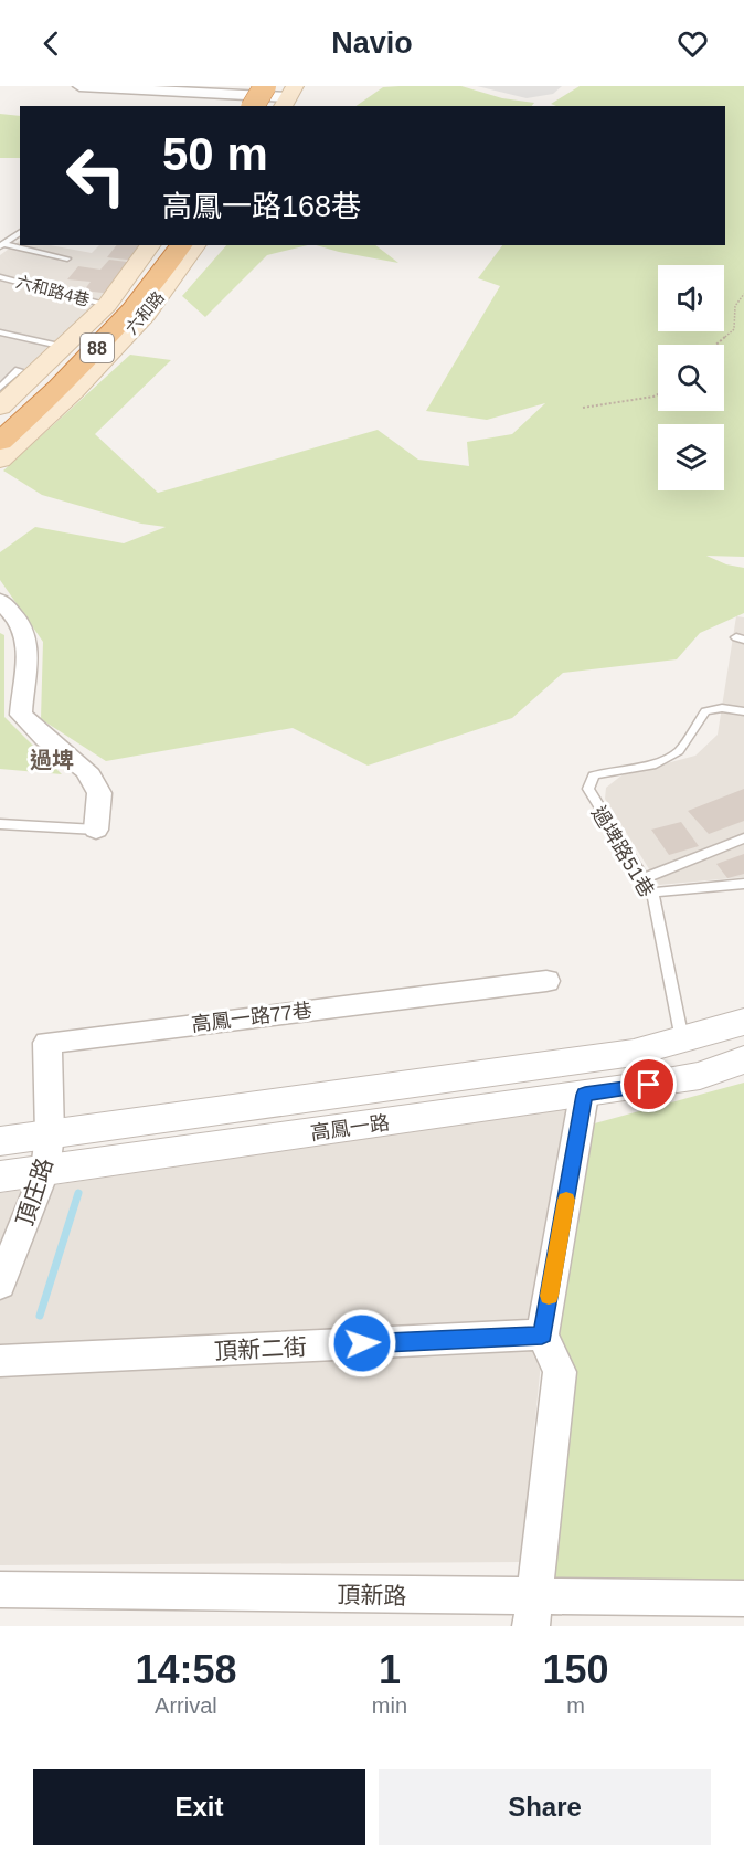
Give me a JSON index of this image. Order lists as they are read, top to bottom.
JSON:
{
  "streets": {
    "highway": ["88"],
    "main road": ["六和路"],
    "street": [
      "高鳳一路77巷",
      "高鳳一路",
      "頂庄路",
      "頂新二街",
      "頂新路"
    ],
    "lane": ["六和路4巷", "過埤路51巷"]
  },
  "crossings": [
    ["六和路4巷", "六和路"],
    ["過埤路51巷", "高鳳一路"],
    ["高鳳一路77巷", "高鳳一路"],
    ["高鳳一路77巷", "頂庄路"],
    ["高鳳一路", "頂庄路"]
  ],
  "districts": ["過埤"],
  "page": {
    "header": "Navio",
    "turn": ["50 m", "高鳳一路168巷"],
    "eta": [
      "14:58",
      "Arrival",
      "1",
      "min",
      "150",
      "m"
    ],
    "buttons": ["Exit", "Share"]
  }
}
